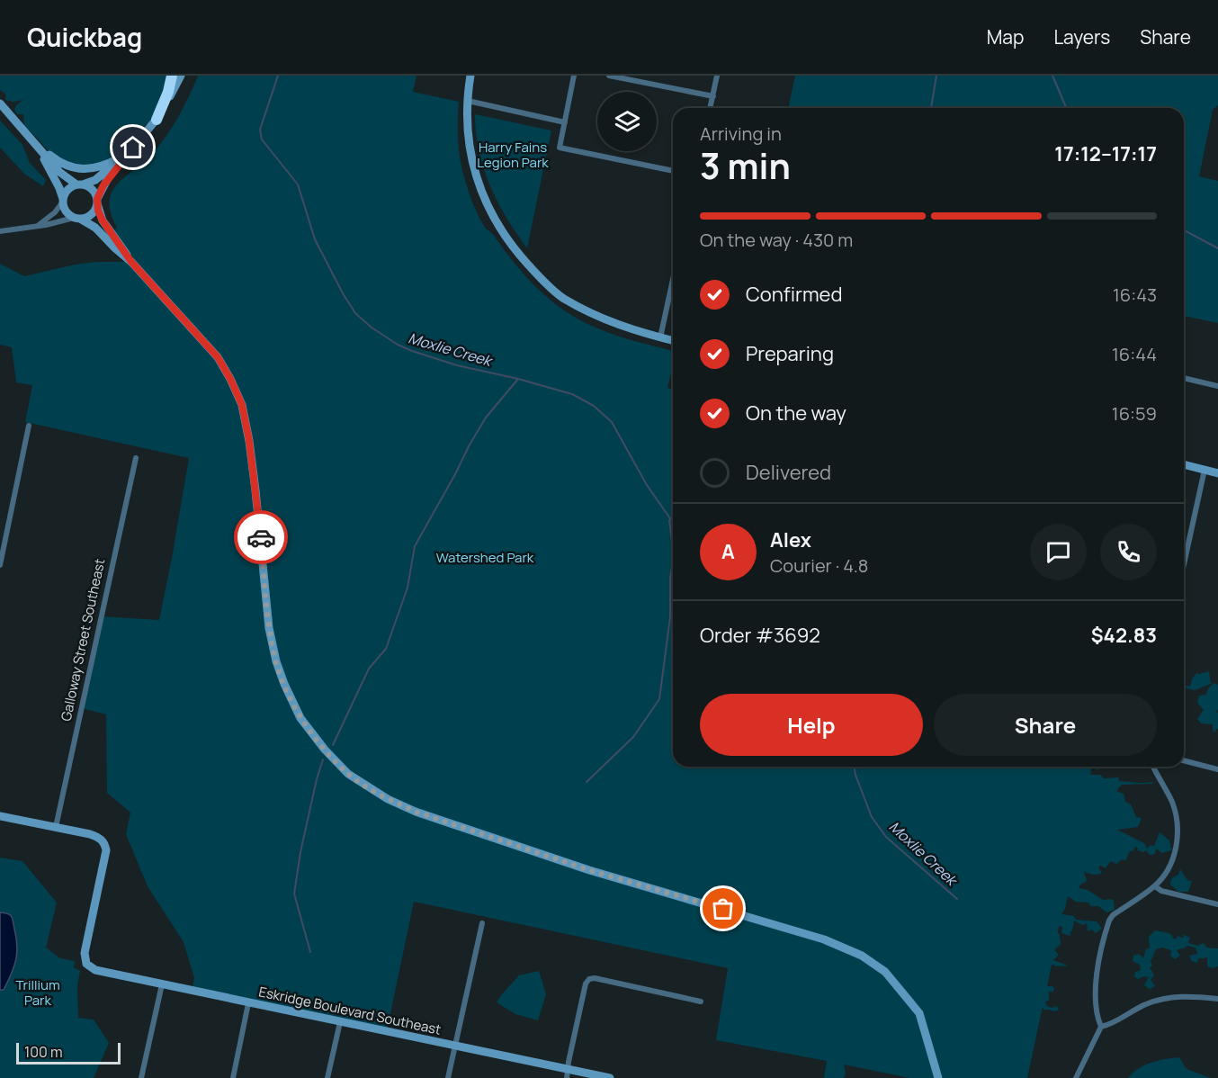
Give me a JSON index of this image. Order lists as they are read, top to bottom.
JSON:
{
  "streets": {
    "main road": ["Eskridge Boulevard Southeast"],
    "street": ["Galloway Street Southeast"]
  },
  "crossings": [
    ["Galloway Street Southeast", "Eskridge Boulevard Southeast"]
  ],
  "water": ["Moxlie Creek"],
  "parks": ["Harry Fains Legion Park", "Watershed Park", "Trillium Park"],
  "scale_bar": "100 m",
  "page": {
    "header": "Quickbag",
    "nav": ["Map", "Layers", "Share"],
    "heading": ["3 min", "Arriving in", "17:12–17:17"],
    "panel": [
      "Alex",
      "Courier · 4.8",
      "Order #3692",
      "$42.83"
    ],
    "bar": "On the way · 430 m",
    "list": [
      ["Confirmed", "16:43"],
      ["Preparing", "16:44"],
      ["On the way", "16:59"],
      "Delivered"
    ],
    "round": "A",
    "buttons": ["Help", "Share"],
    "scale": "100 m"
  }
}
